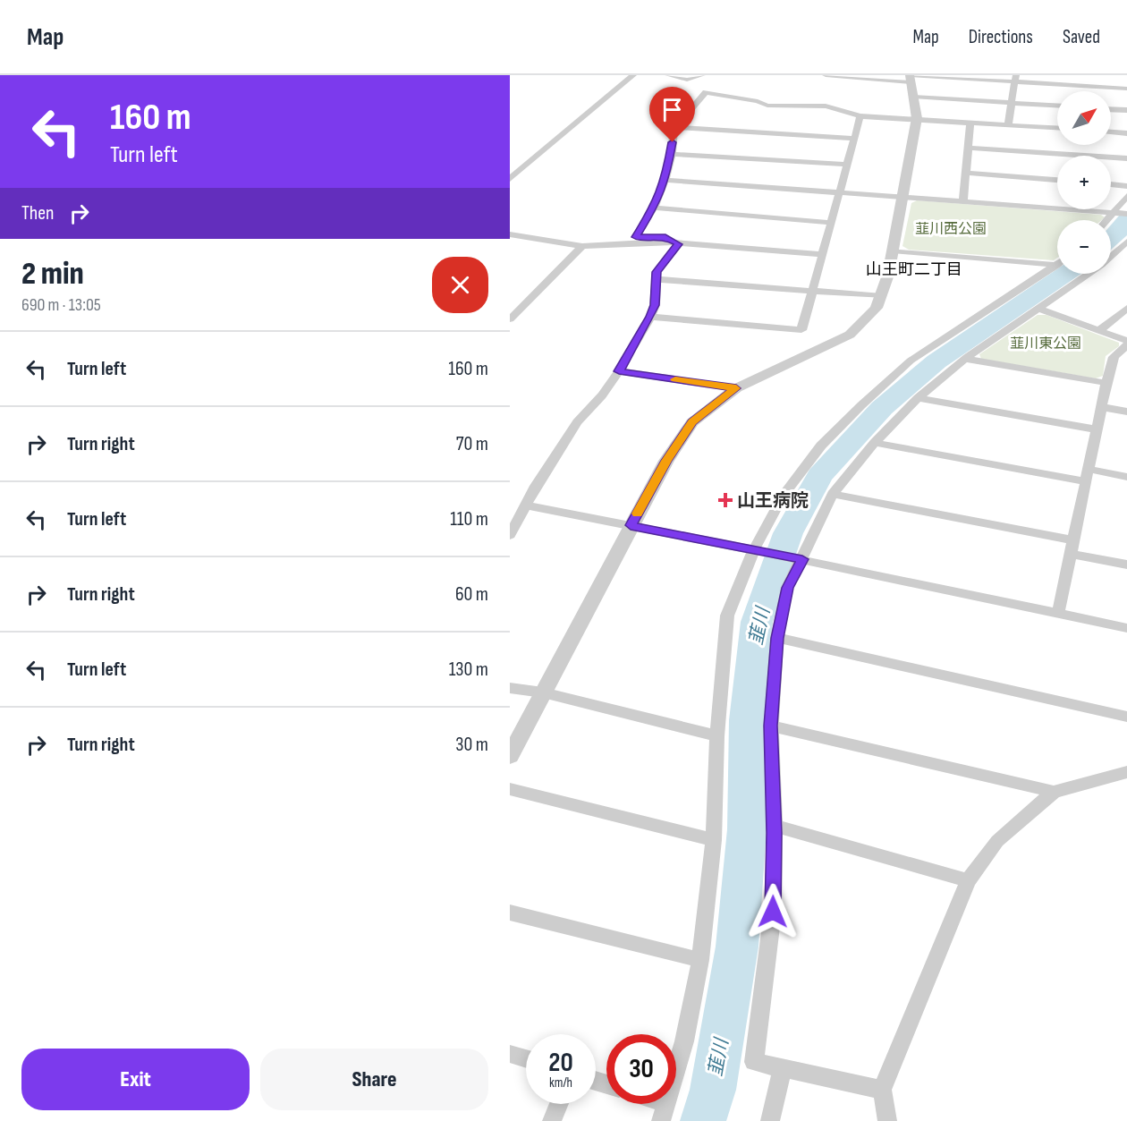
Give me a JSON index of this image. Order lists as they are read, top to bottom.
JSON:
{
  "districts": ["山王町二丁目"],
  "water": ["韮川"],
  "parks": ["韮川西公園", "韮川東公園"],
  "places": {
    "health": ["山王病院"]
  },
  "north": "top right",
  "page": {
    "header": "Map",
    "nav": ["Map", "Directions", "Saved"],
    "turn": ["160 m", "Turn left"],
    "map_buttons": ["+", "−"],
    "then": "Then",
    "heading": ["2 min", "690 m · 13:05"],
    "list": [
      {
        "name": "Turn left",
        "value": "160 m"
      },
      {
        "name": "Turn right",
        "value": "70 m"
      },
      {
        "name": "Turn left",
        "value": "110 m"
      },
      {
        "name": "Turn right",
        "value": "60 m"
      },
      {
        "name": "Turn left",
        "value": "130 m"
      },
      {
        "name": "Turn right",
        "value": "30 m"
      }
    ],
    "speed": "20 km/h",
    "limit": "30",
    "buttons": ["Exit", "Share"]
  }
}
